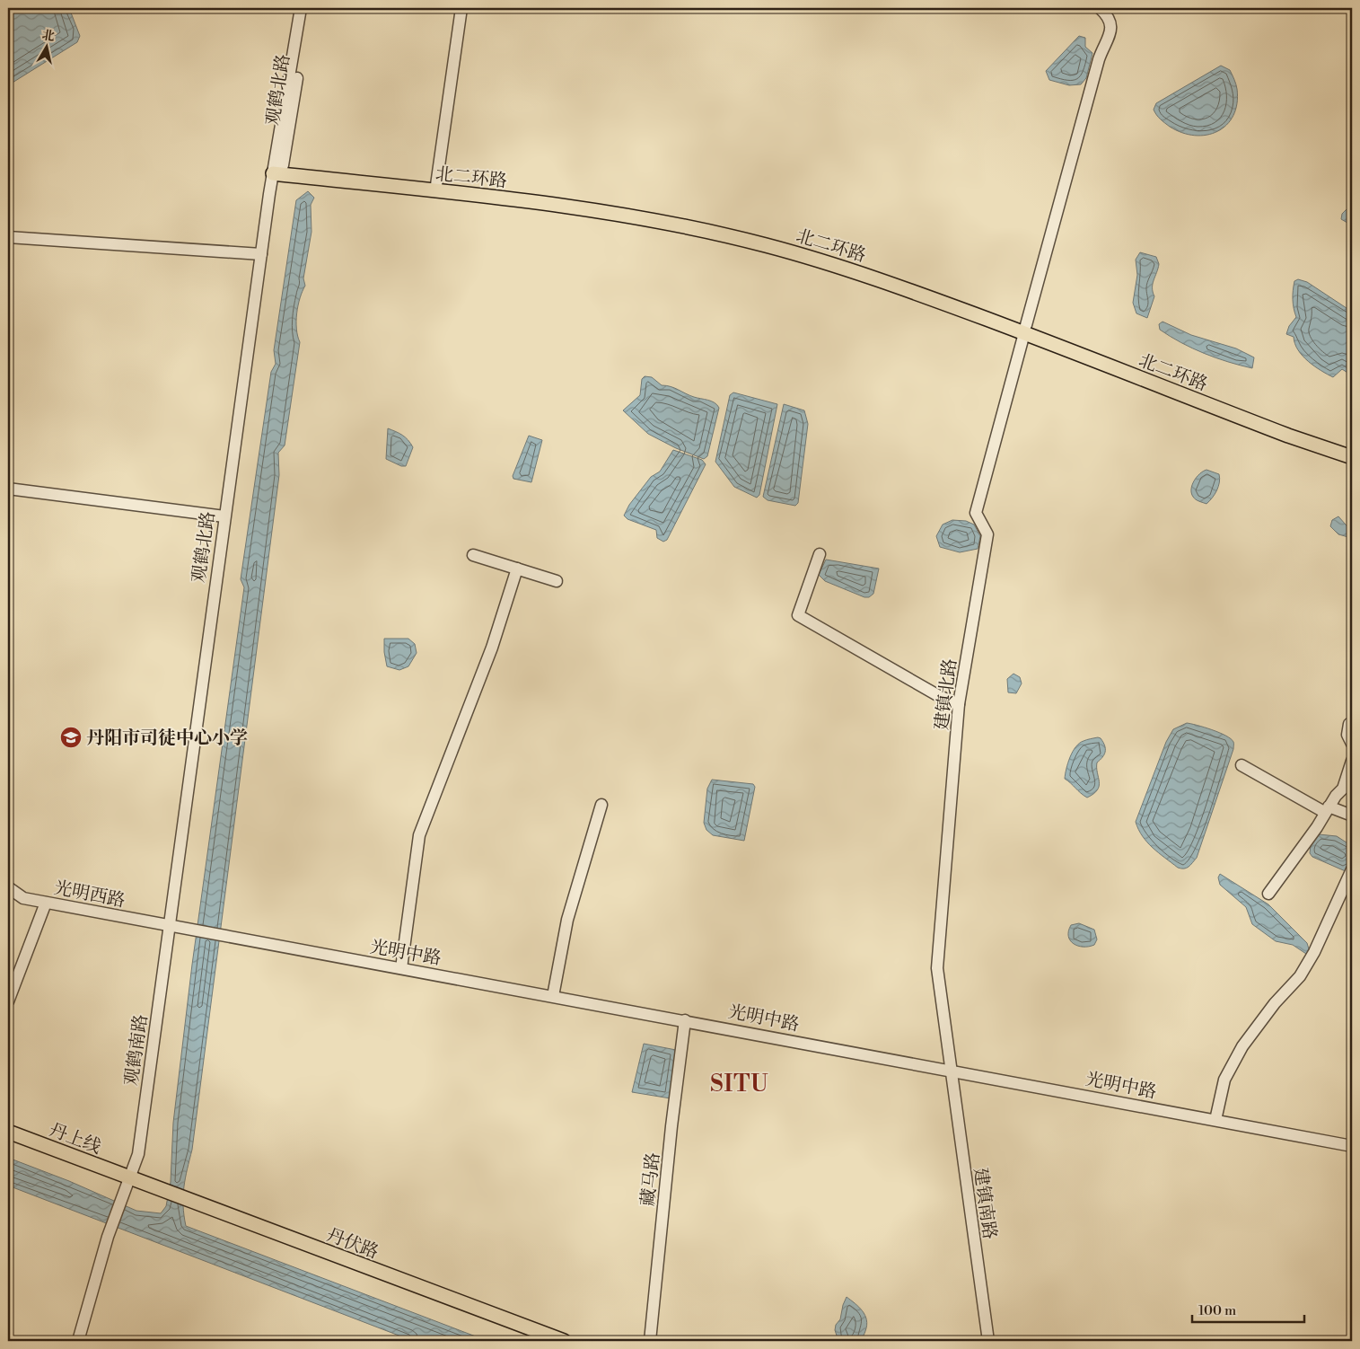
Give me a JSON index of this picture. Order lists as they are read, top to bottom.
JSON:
{
  "streets": {
    "main road": ["北二环路", "丹上线", "丹伏路"],
    "street": [
      "观鹤北路",
      "建镇北路",
      "光明西路",
      "光明中路",
      "观鹤南路",
      "藏马路",
      "建镇南路"
    ]
  },
  "crossings": [
    ["观鹤北路", "北二环路"],
    ["观鹤北路", "光明西路"],
    ["观鹤北路", "光明中路"],
    ["观鹤北路", "观鹤南路"],
    ["北二环路", "建镇北路"],
    ["建镇北路", "光明中路"],
    ["建镇北路", "建镇南路"],
    ["光明西路", "光明中路"],
    ["光明西路", "观鹤南路"],
    ["光明中路", "观鹤南路"],
    ["光明中路", "藏马路"],
    ["光明中路", "建镇南路"],
    ["观鹤南路", "丹上线"],
    ["观鹤南路", "丹伏路"],
    ["丹上线", "丹伏路"]
  ],
  "districts": ["SITU"],
  "places": {
    "school or university": ["丹阳市司徒中心小学"]
  },
  "scale_bar": "100 m",
  "north": "top"
}
